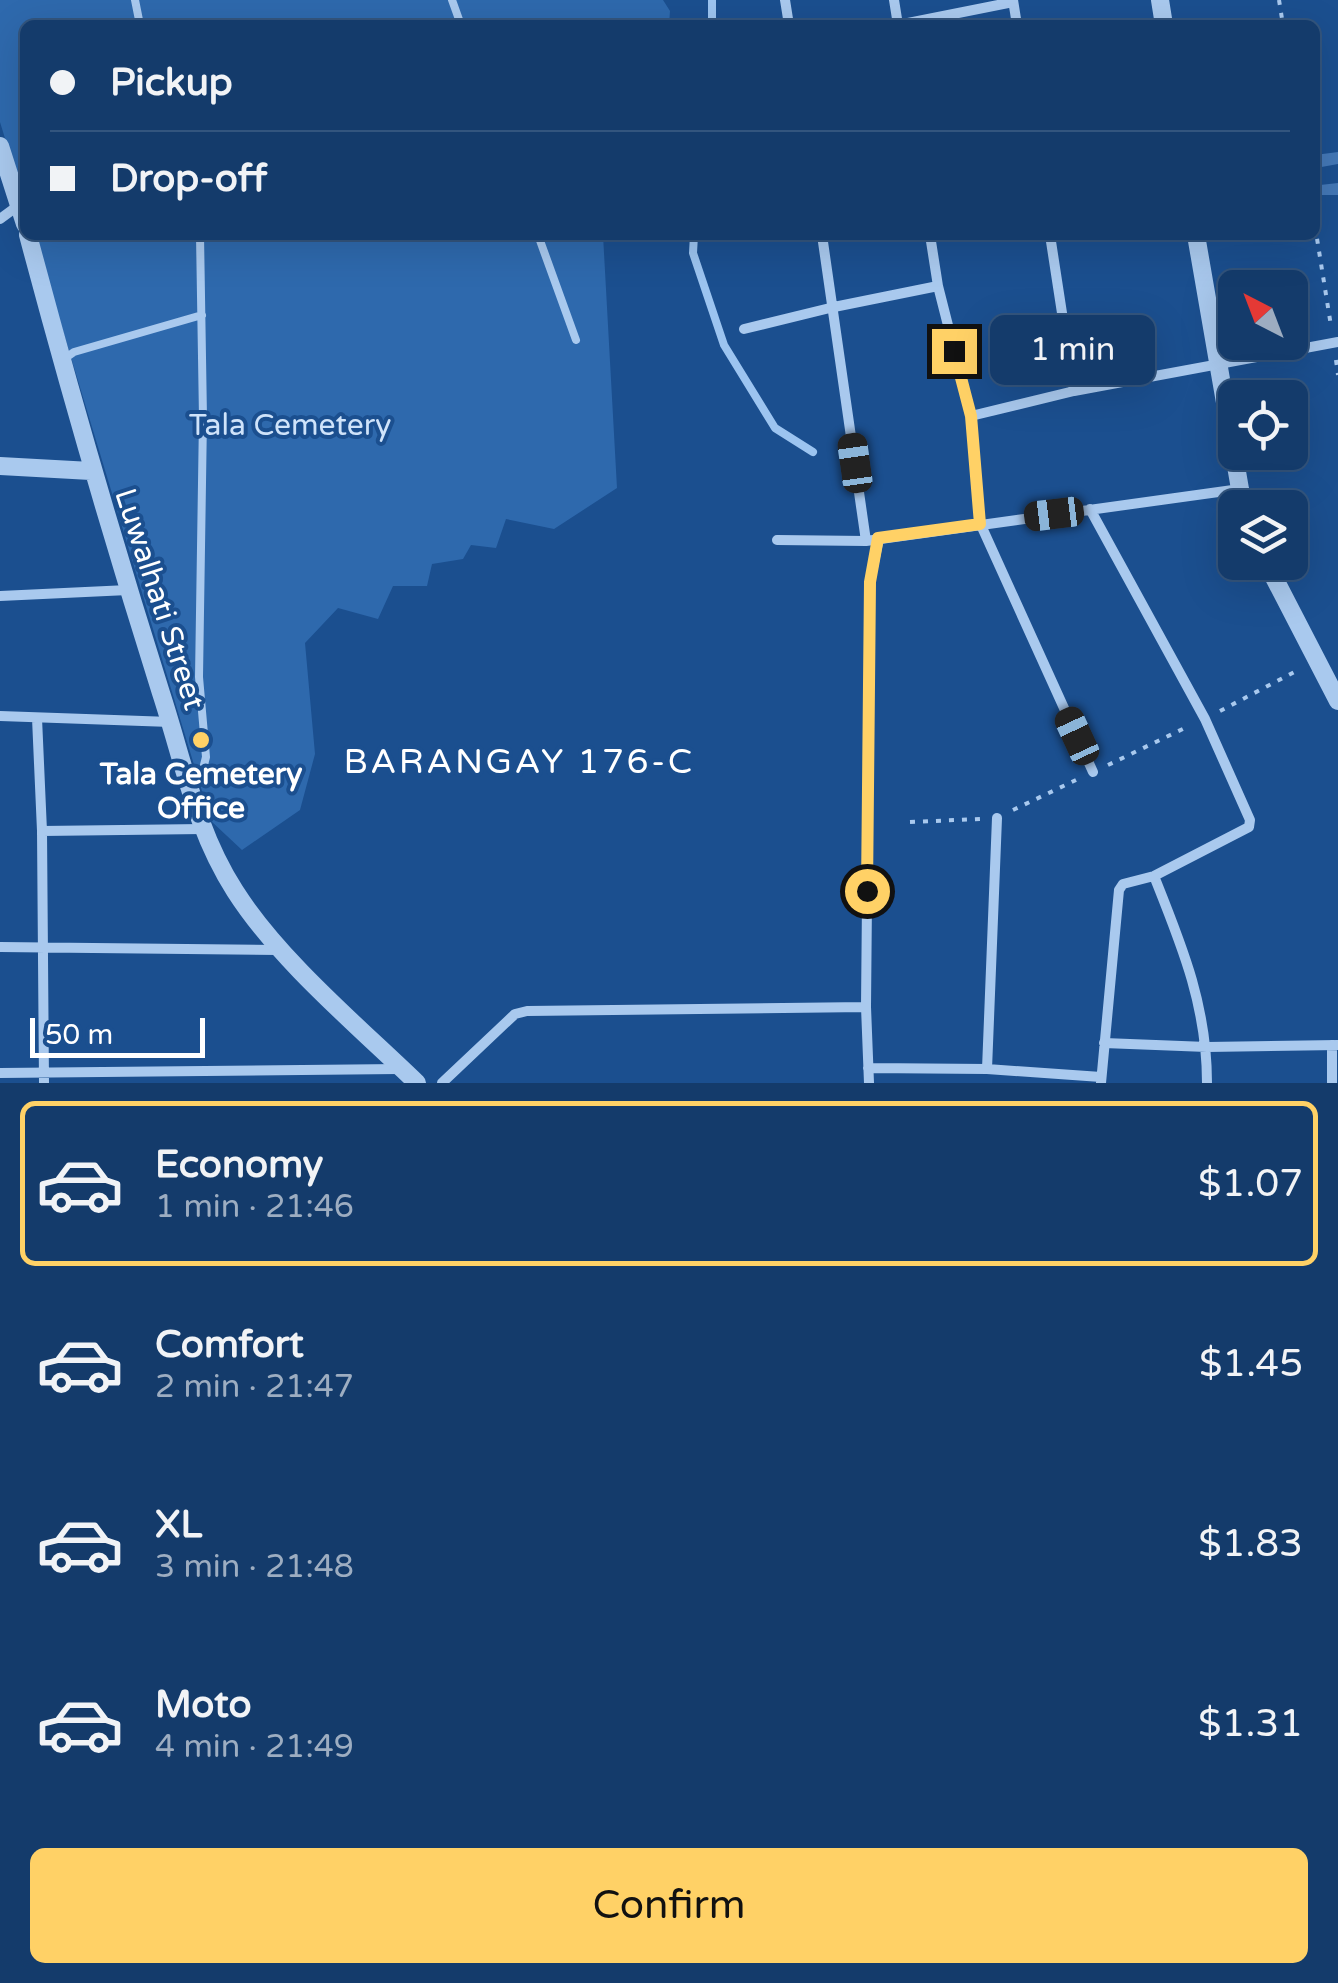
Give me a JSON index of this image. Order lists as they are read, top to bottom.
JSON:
{
  "streets": {
    "street": ["Luwalhati Street"]
  },
  "districts": ["BARANGAY 176-C"],
  "parks": ["Tala Cemetery"],
  "places": ["Tala Cemetery Office"],
  "scale_bar": "50 m",
  "north": "top left",
  "page": {
    "banner": ["Pickup", "Drop-off"],
    "bubble": "1 min",
    "scale": "50 m",
    "list": [
      {
        "name": "Economy",
        "note": "1 min · 21:46",
        "value": "$1.07"
      },
      {
        "name": "Comfort",
        "note": "2 min · 21:47",
        "value": "$1.45"
      },
      {
        "name": "XL",
        "note": "3 min · 21:48",
        "value": "$1.83"
      },
      {
        "name": "Moto",
        "note": "4 min · 21:49",
        "value": "$1.31"
      }
    ],
    "buttons": "Confirm"
  }
}
